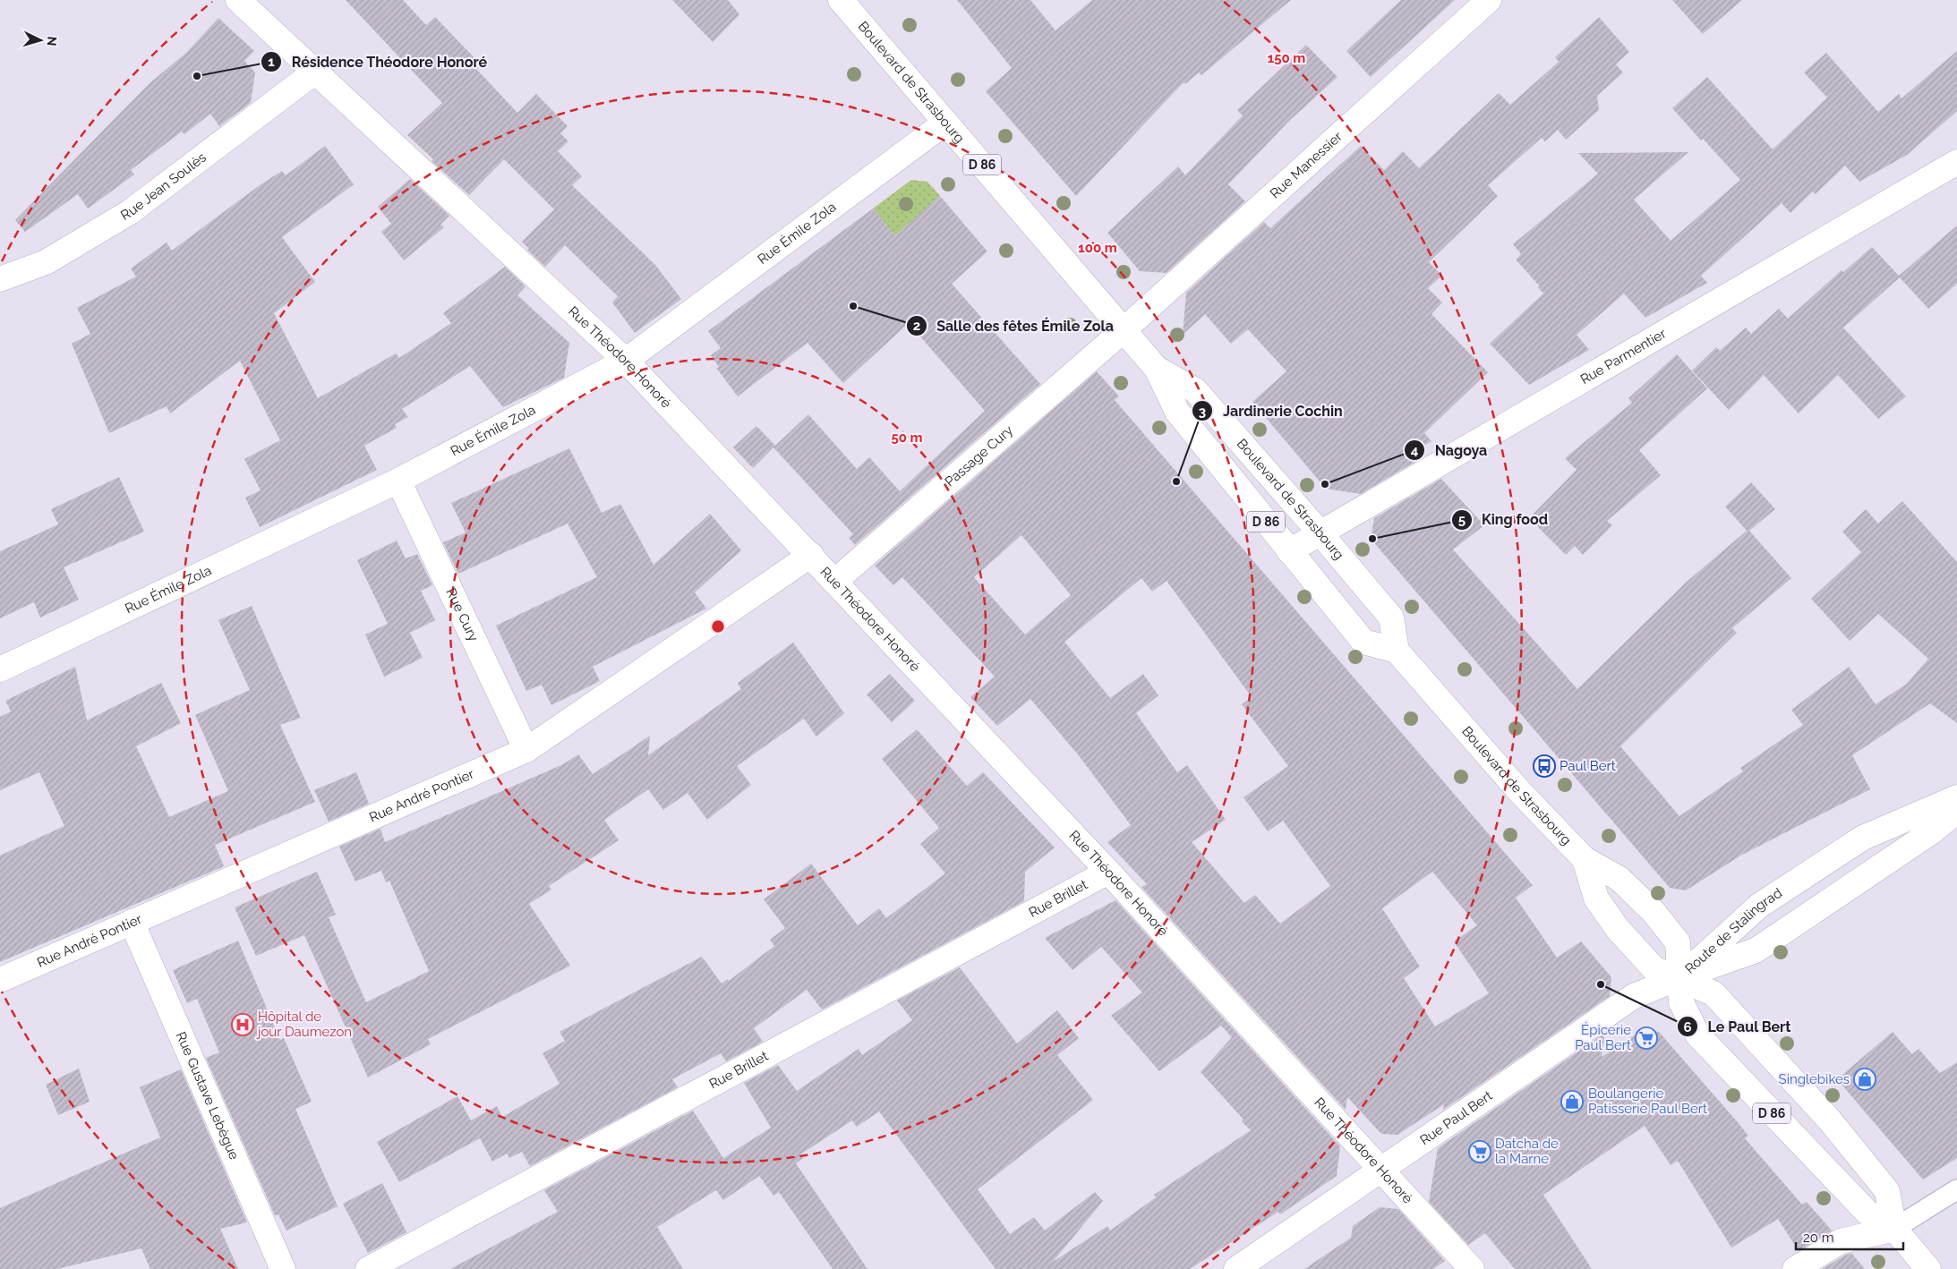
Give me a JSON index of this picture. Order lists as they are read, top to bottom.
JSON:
{
  "streets": {
    "street": [
      "Boulevard de Strasbourg",
      "D 86",
      "Rue Manessier",
      "Rue Jean Soulès",
      "Rue Émile Zola",
      "Rue Parmentier",
      "Rue Théodore Honoré",
      "Passage Cury",
      "Rue Cury",
      "Rue André Pontier",
      "Rue Brillet",
      "Route de Stalingrad",
      "Rue Gustave Lebègue",
      "Rue Paul Bert"
    ]
  },
  "crossings": [
    ["Boulevard de Strasbourg", "Rue Manessier"],
    ["Boulevard de Strasbourg", "Rue Émile Zola"],
    ["Boulevard de Strasbourg", "Rue Parmentier"],
    ["Boulevard de Strasbourg", "Passage Cury"],
    ["Boulevard de Strasbourg", "Route de Stalingrad"],
    ["Boulevard de Strasbourg", "Rue Paul Bert"],
    ["Rue Manessier", "Passage Cury"],
    ["Rue Jean Soulès", "Rue Théodore Honoré"],
    ["Rue Émile Zola", "Rue Théodore Honoré"],
    ["Rue Émile Zola", "Rue Cury"],
    ["Rue Théodore Honoré", "Passage Cury"],
    ["Rue Théodore Honoré", "Rue André Pontier"],
    ["Rue Théodore Honoré", "Rue Brillet"],
    ["Rue Théodore Honoré", "Rue Paul Bert"],
    ["Rue Cury", "Rue André Pontier"],
    ["Rue André Pontier", "Rue Gustave Lebègue"],
    ["Route de Stalingrad", "Rue Paul Bert"]
  ],
  "places": {
    "other": [
      "Résidence Théodore Honoré",
      "Salle des fêtes Émile Zola",
      "Jardinerie Cochin",
      "Nagoya",
      "King food",
      "Le Paul Bert"
    ],
    "bus stop": ["Paul Bert"],
    "hospital": ["Hôpital de jour Daumezon"],
    "supermarket": ["Épicerie Paul Bert", "Datcha de la Marne"],
    "shop": ["Singlebikes", "Boulangerie Patisserie Paul Bert"]
  },
  "scale_bar": "20 m",
  "north": "right",
  "rings": ["150 m", "100 m", "50 m"]
}
